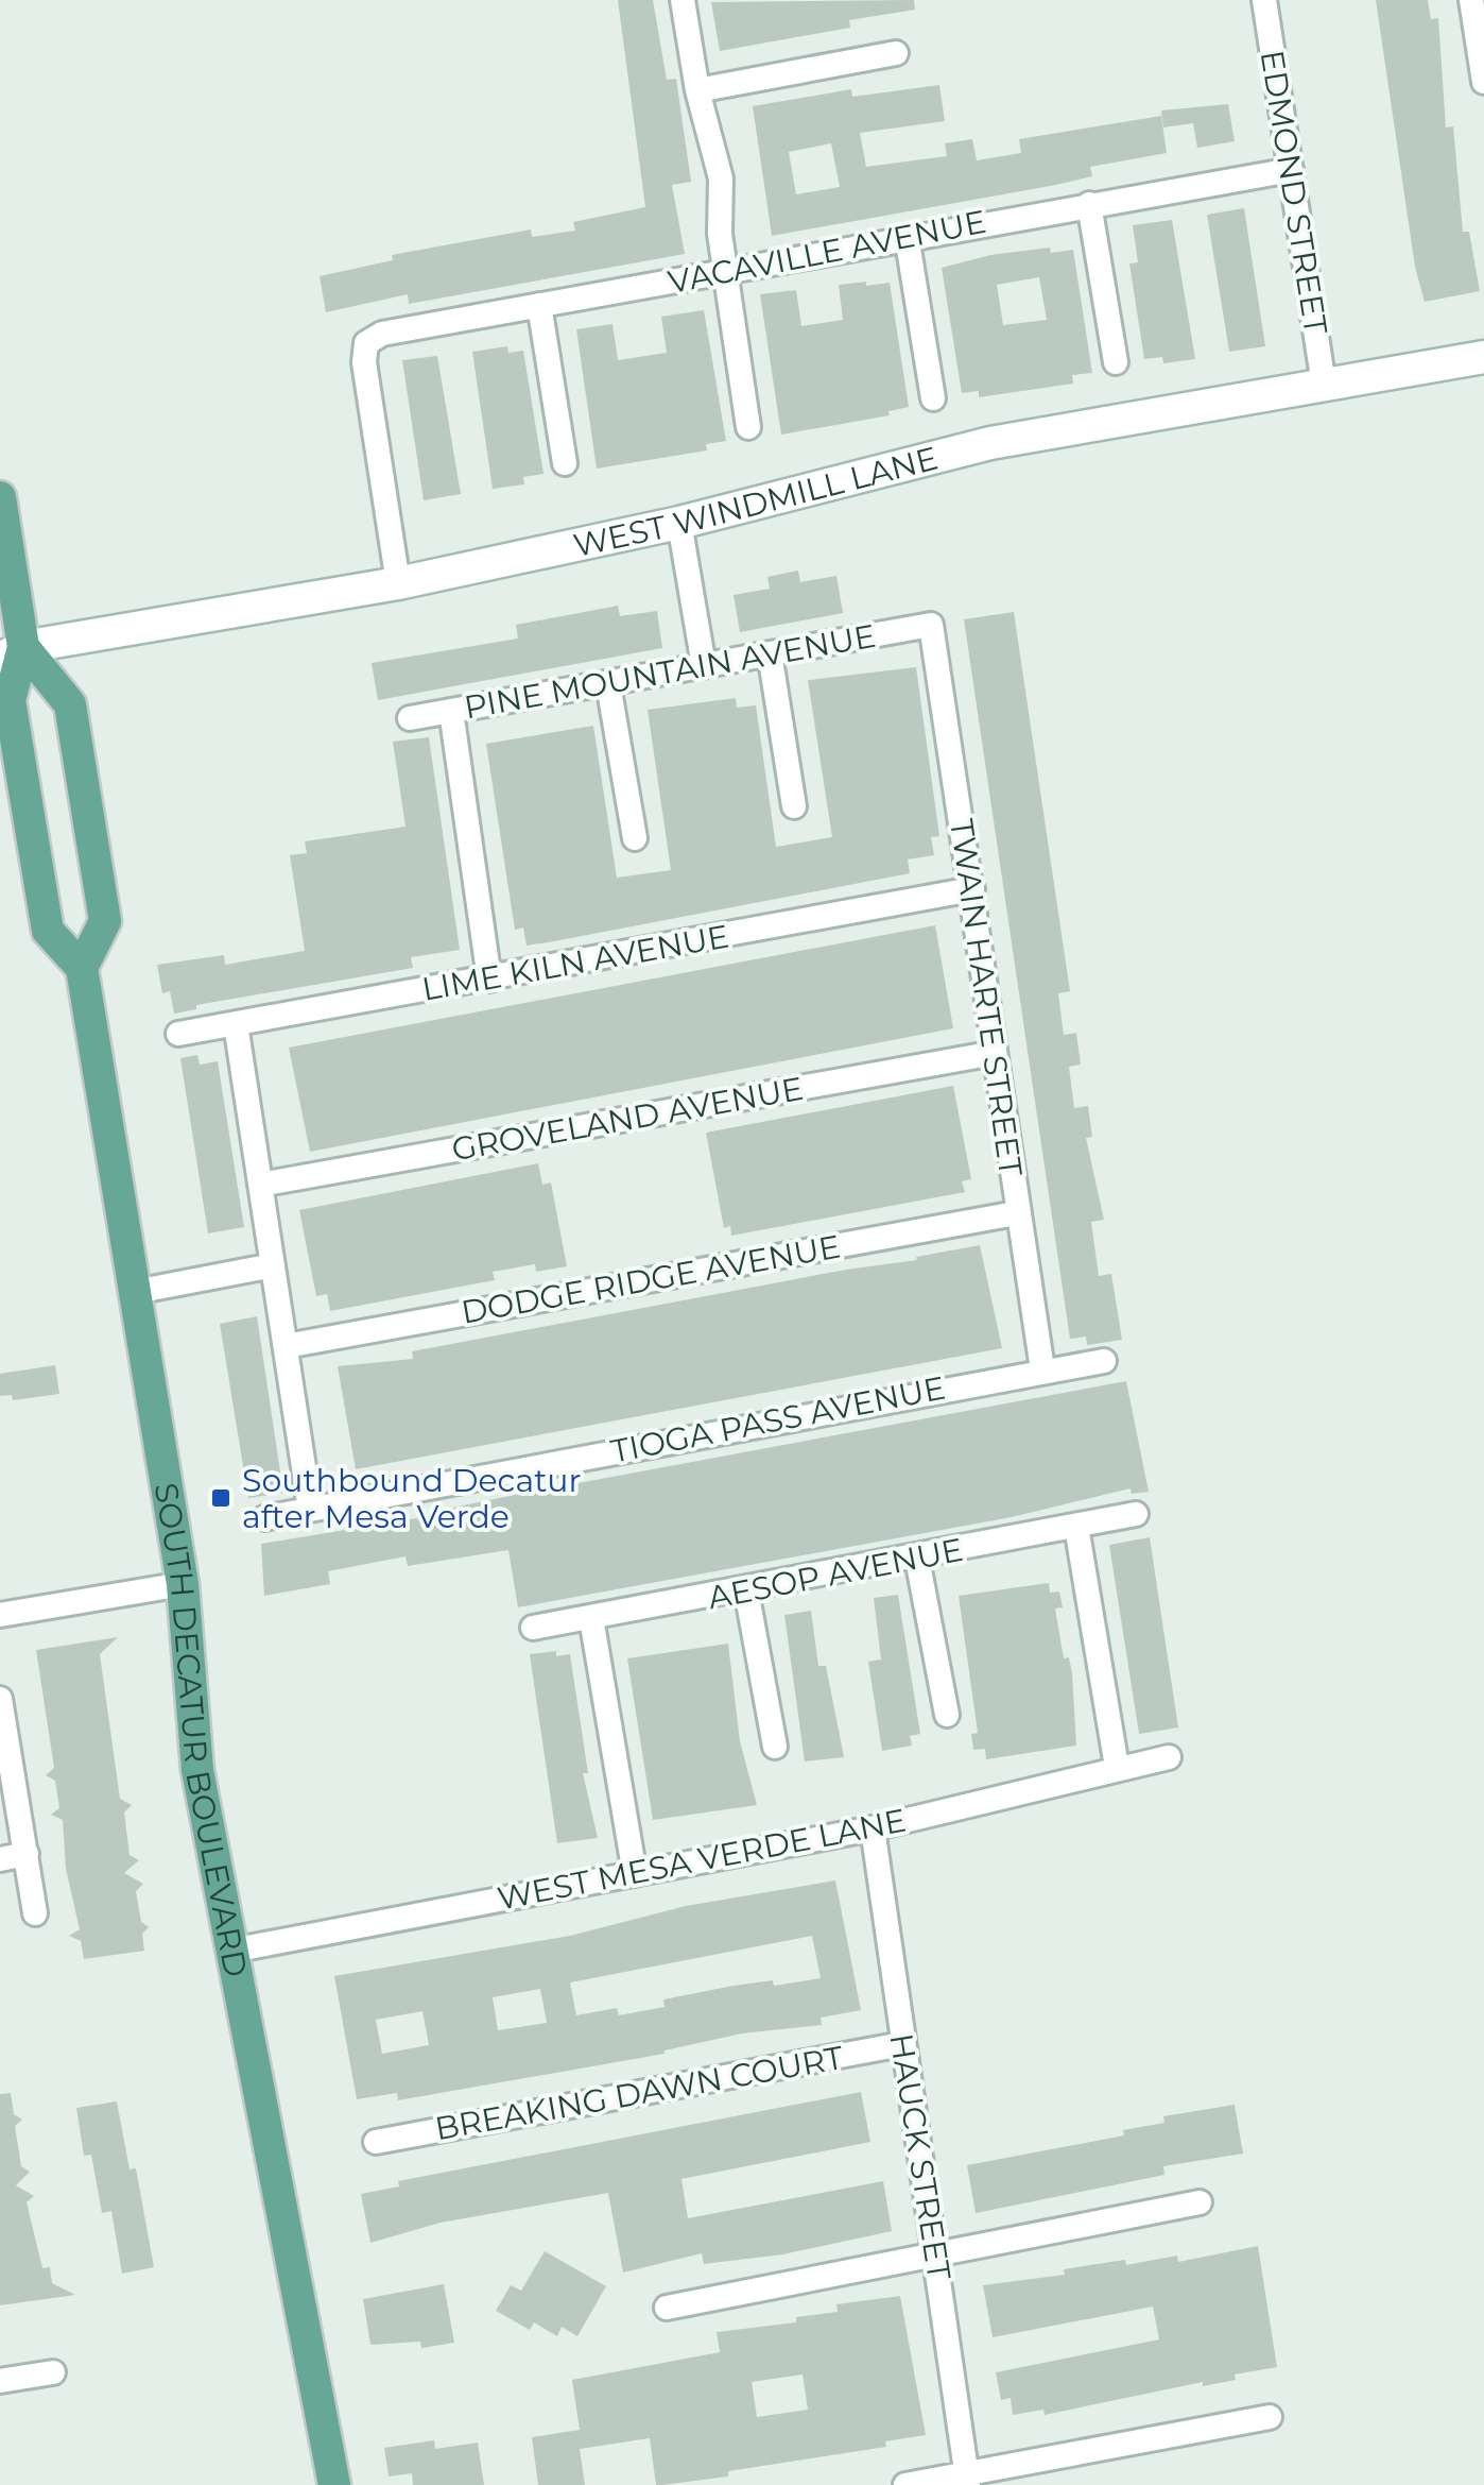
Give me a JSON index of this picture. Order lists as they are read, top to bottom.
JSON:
{
  "streets": {
    "main road": ["SOUTH DECATUR BOULEVARD"],
    "street": [
      "EDMOND STREET",
      "VACAVILLE AVENUE",
      "WEST WINDMILL LANE",
      "PINE MOUNTAIN AVENUE",
      "LIME KILN AVENUE",
      "TWAIN HARTE STREET",
      "GROVELAND AVENUE",
      "DODGE RIDGE AVENUE",
      "TIOGA PASS AVENUE",
      "AESOP AVENUE",
      "WEST MESA VERDE LANE",
      "BREAKING DAWN COURT",
      "HAUCK STREET"
    ]
  },
  "crossings": [
    ["EDMOND STREET", "VACAVILLE AVENUE"],
    ["EDMOND STREET", "WEST WINDMILL LANE"],
    ["VACAVILLE AVENUE", "WEST WINDMILL LANE"],
    ["PINE MOUNTAIN AVENUE", "TWAIN HARTE STREET"],
    ["LIME KILN AVENUE", "TWAIN HARTE STREET"],
    ["TWAIN HARTE STREET", "GROVELAND AVENUE"],
    ["TWAIN HARTE STREET", "DODGE RIDGE AVENUE"],
    ["TWAIN HARTE STREET", "TIOGA PASS AVENUE"],
    ["SOUTH DECATUR BOULEVARD", "WEST MESA VERDE LANE"],
    ["WEST MESA VERDE LANE", "HAUCK STREET"],
    ["BREAKING DAWN COURT", "HAUCK STREET"]
  ],
  "places": {
    "transit": ["Southbound Decatur after Mesa Verde"]
  }
}
